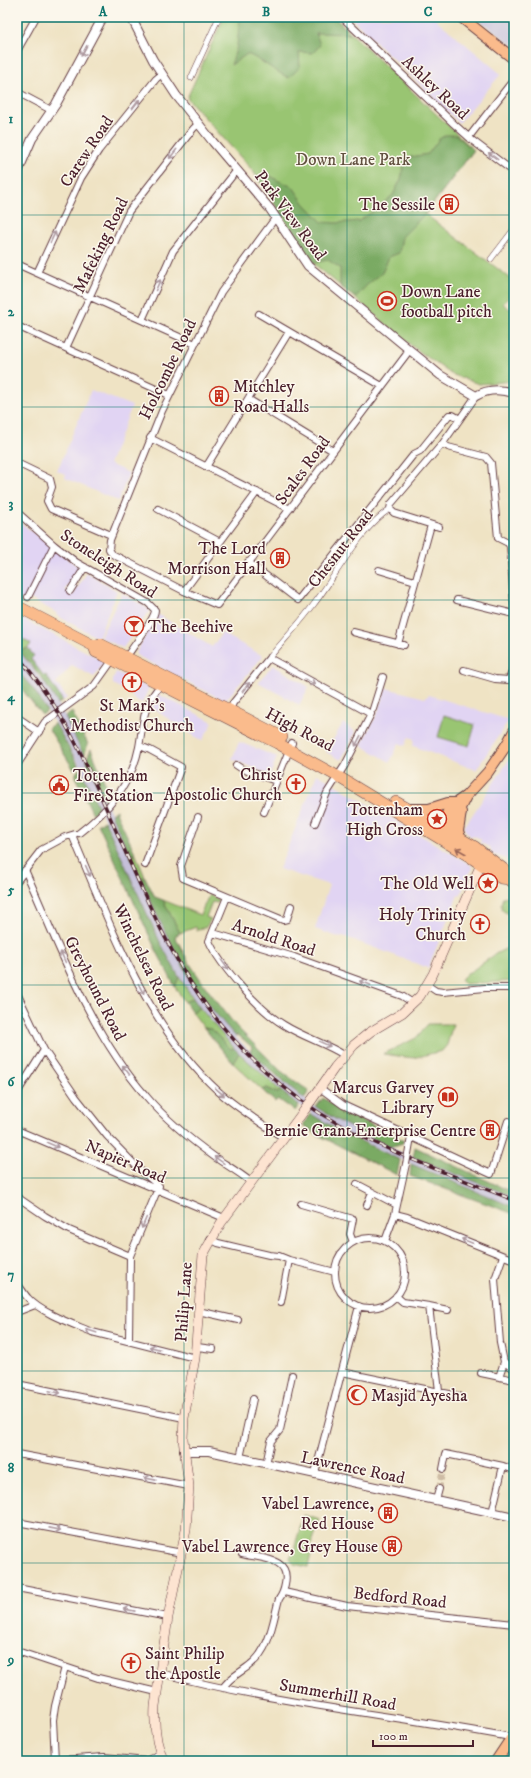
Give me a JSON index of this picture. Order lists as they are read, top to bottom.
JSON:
{
  "streets": {
    "highway": ["High Road"],
    "main road": ["Philip Lane"],
    "street": [
      "Ashley Road",
      "Carew Road",
      "Park View Road",
      "Mafeking Road",
      "Holcombe Road",
      "Scales Road",
      "Chesnut Road",
      "Stoneleigh Road",
      "Arnold Road",
      "Winchelsea Road",
      "Greyhound Road",
      "Napier Road",
      "Lawrence Road",
      "Bedford Road",
      "Summerhill Road"
    ]
  },
  "crossings": [
    ["Carew Road", "Park View Road"],
    ["Park View Road", "Mafeking Road"],
    ["Park View Road", "Holcombe Road"],
    ["Park View Road", "Scales Road"],
    ["Park View Road", "Chesnut Road"],
    ["Holcombe Road", "Scales Road"],
    ["Chesnut Road", "High Road"],
    ["Stoneleigh Road", "High Road"],
    ["High Road", "Philip Lane"],
    ["Arnold Road", "Philip Lane"],
    ["Winchelsea Road", "Philip Lane"],
    ["Greyhound Road", "Philip Lane"],
    ["Napier Road", "Philip Lane"],
    ["Philip Lane", "Lawrence Road"],
    ["Philip Lane", "Summerhill Road"]
  ],
  "one_way": [
    "Carew Road",
    "Mafeking Road",
    "Winchelsea Road",
    "Greyhound Road",
    "Napier Road"
  ],
  "parks": ["Down Lane Park"],
  "places": {
    "building": [
      "The Sessile",
      "Mitchley Road Halls",
      "The Lord Morrison Hall",
      "Bernie Grant Enterprise Centre",
      "Vabel Lawrence, Red House",
      "Vabel Lawrence, Grey House"
    ],
    "sports": ["Down Lane football pitch"],
    "bar": ["The Beehive"],
    "church": [
      "St Mark's Methodist Church",
      "Christ Apostolic Church",
      "Holy Trinity Church",
      "Saint Philip the Apostle"
    ],
    "public building": ["Tottenham Fire Station"],
    "place": ["Tottenham High Cross", "The Old Well"],
    "library": ["Marcus Garvey Library"],
    "mosque": ["Masjid Ayesha"]
  },
  "scale_bar": "100 m",
  "grid": {
    "columns": ["A", "B", "C"],
    "rows": [
      "1",
      "2",
      "3",
      "4",
      "5",
      "6",
      "7",
      "8",
      "9"
    ]
  }
}
